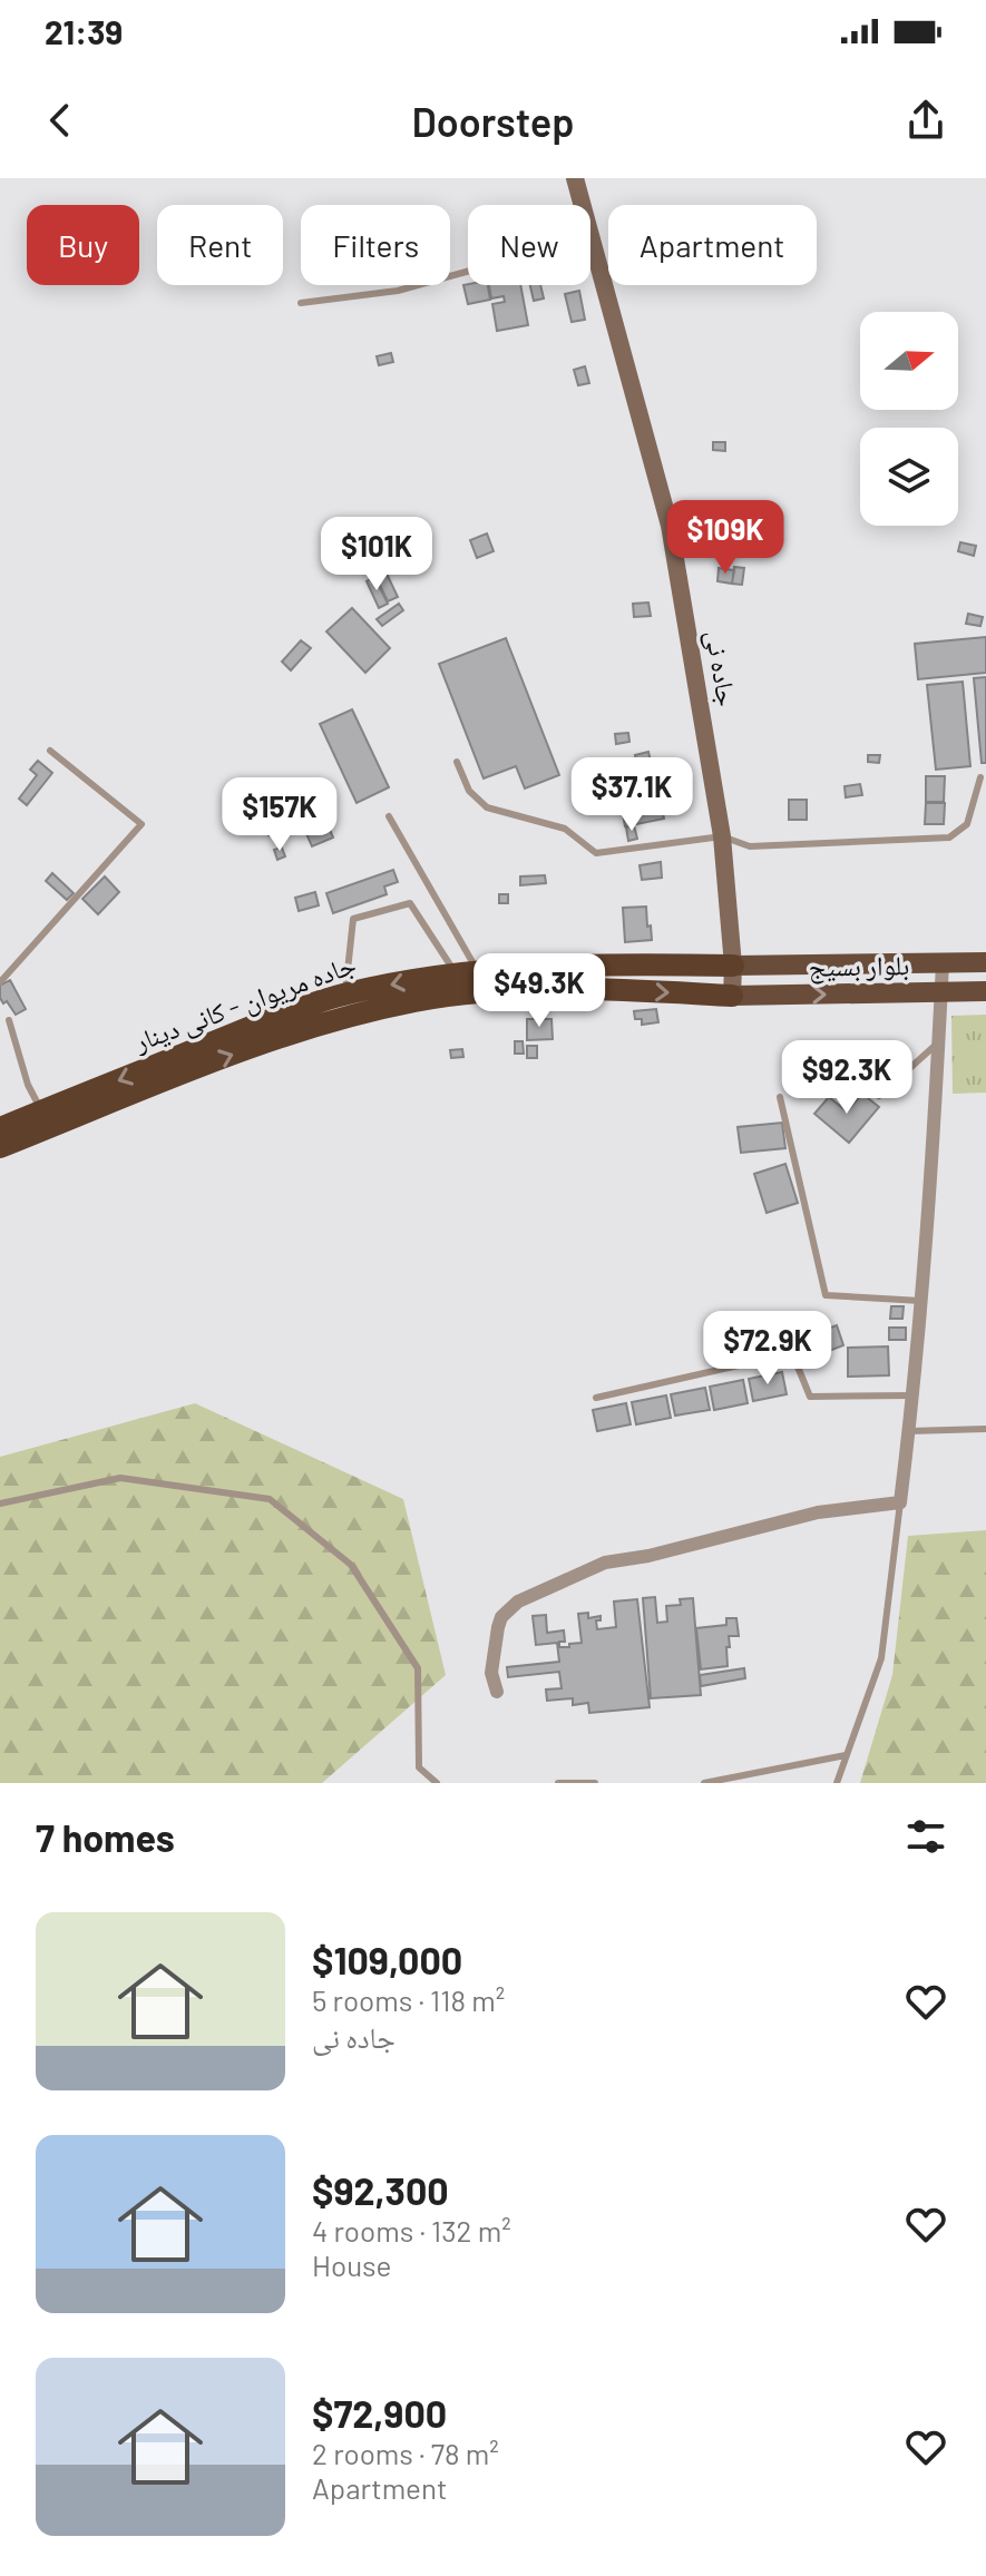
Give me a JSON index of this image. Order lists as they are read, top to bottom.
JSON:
{
  "streets": {
    "highway": ["جاده مریوان - کانی دینار"],
    "main road": ["جاده نی", "بلوار بسیج"]
  },
  "crossings": [
    ["جاده نی", "بلوار بسیج"],
    ["جاده نی", "جاده مریوان - کانی دینار"],
    ["بلوار بسیج", "جاده مریوان - کانی دینار"]
  ],
  "north": "right",
  "page": {
    "status": "21:39",
    "header": "Doorstep",
    "chip": [
      "Buy",
      "Rent",
      "Filters",
      "New",
      "Apartment"
    ],
    "price": [
      "$109K",
      "$101K",
      "$37.1K",
      "$157K",
      "$49.3K",
      "$92.3K",
      "$72.9K"
    ],
    "heading": "7 homes",
    "list": [
      {
        "name": "$109,000",
        "note": "5 rooms · 118 m² · جاده نی"
      },
      {
        "name": "$92,300",
        "note": "4 rooms · 132 m² · House"
      },
      {
        "name": "$72,900",
        "note": "2 rooms · 78 m² · Apartment"
      }
    ]
  }
}
